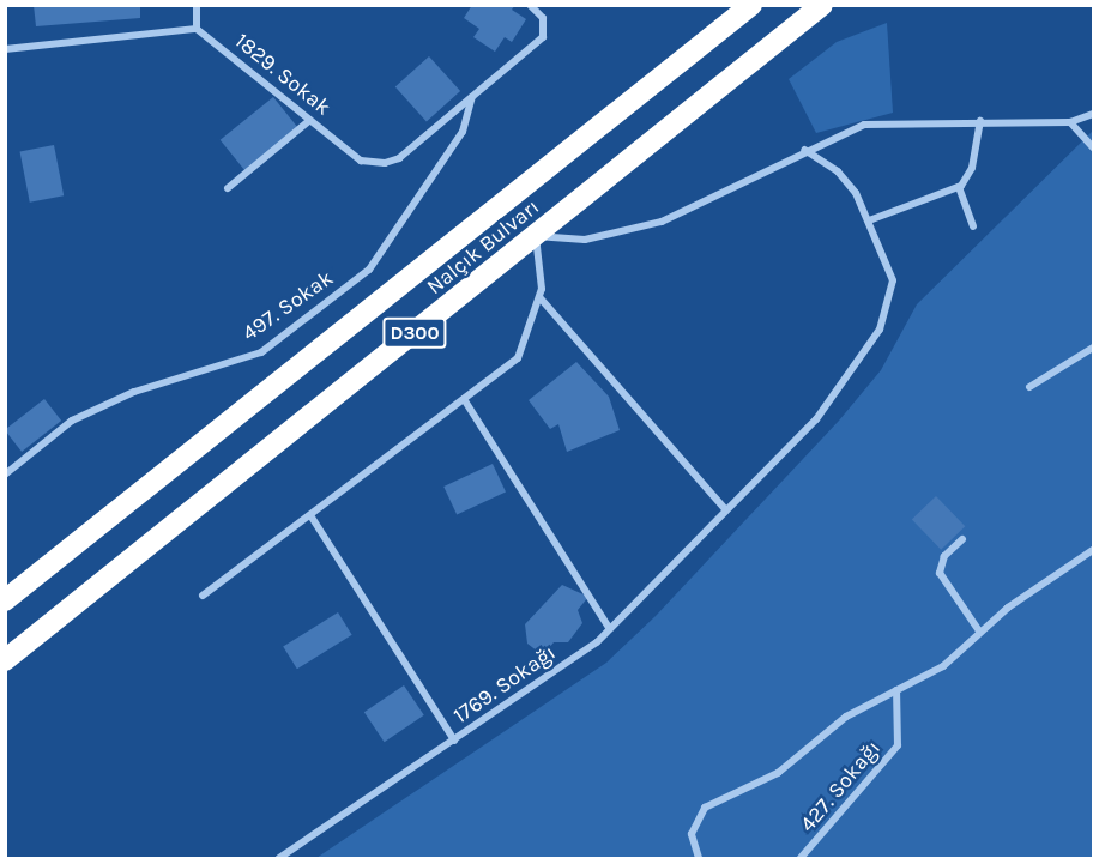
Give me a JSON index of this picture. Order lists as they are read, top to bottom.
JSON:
{
  "streets": {
    "highway": ["Nalçık Bulvarı", "D300"],
    "street": [
      "1829. Sokak",
      "497. Sokak",
      "1769. Sokağı",
      "427. Sokağı"
    ]
  },
  "crossings": [
    ["1829. Sokak", "497. Sokak"]
  ]
}
